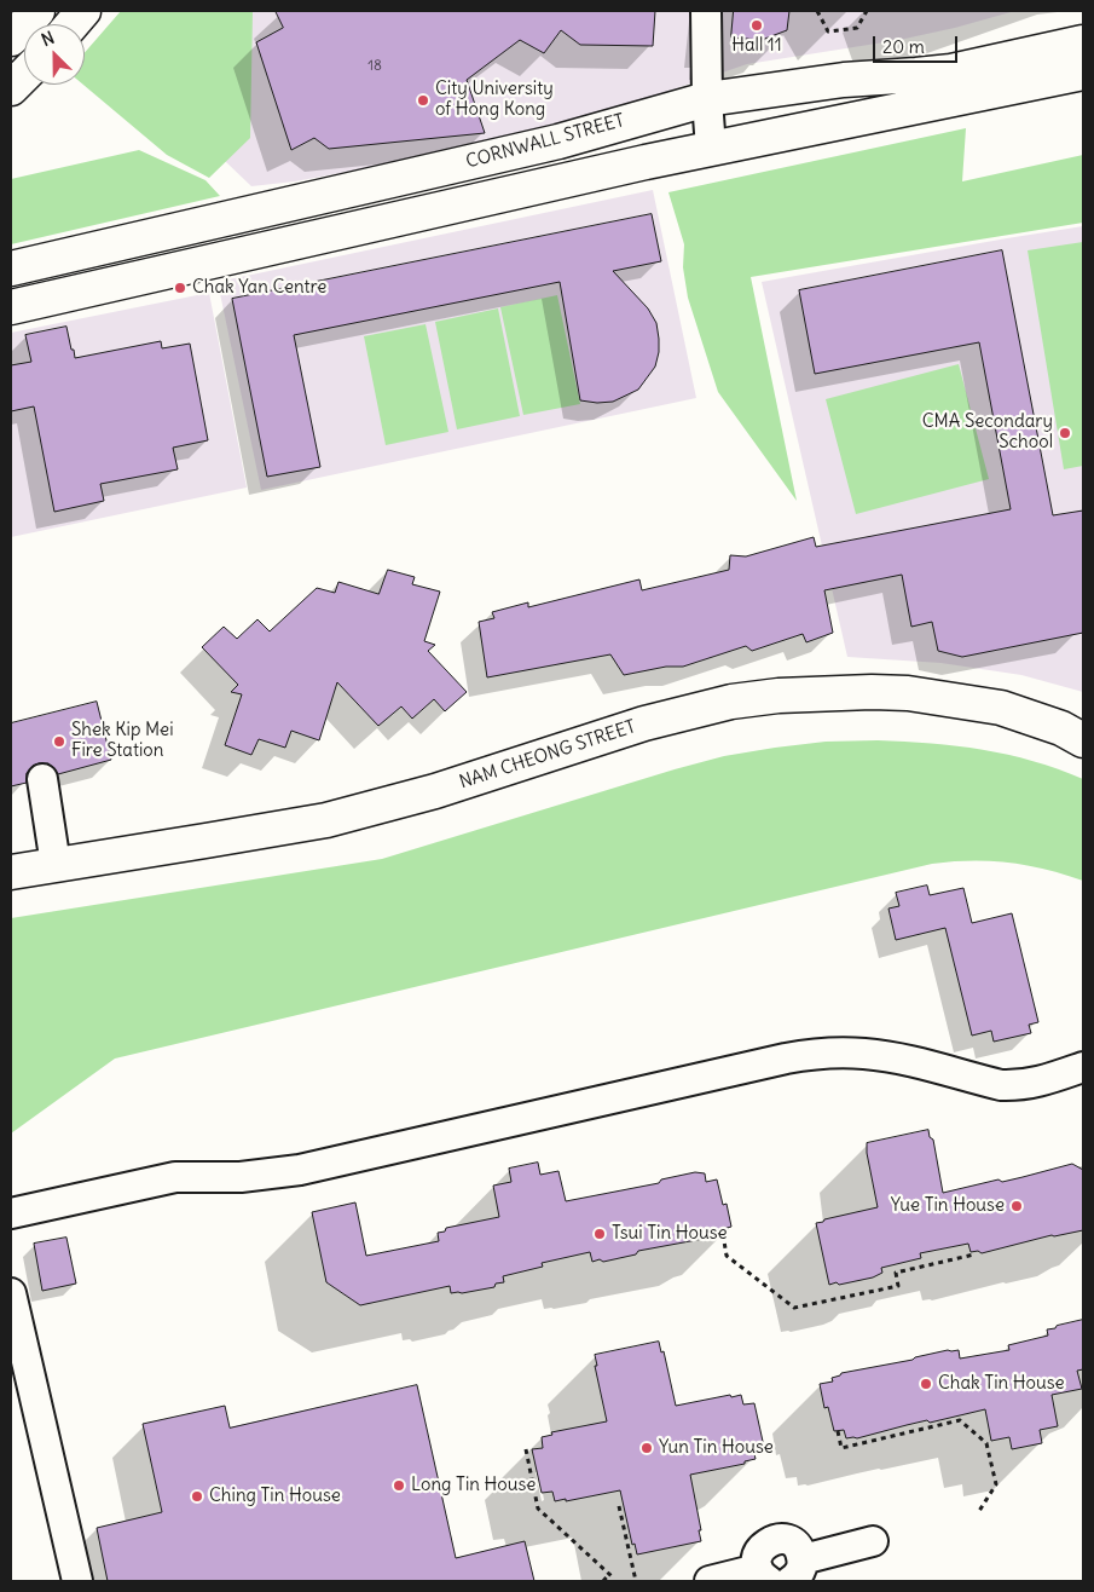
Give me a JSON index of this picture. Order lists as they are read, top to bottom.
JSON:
{
  "streets": {
    "main road": ["CORNWALL STREET", "NAM CHEONG STREET"]
  },
  "places": [
    "Hall 11",
    "City University of Hong Kong",
    "Chak Yan Centre",
    "CMA Secondary School",
    "Shek Kip Mei Fire Station",
    "Yue Tin House",
    "Tsui Tin House",
    "Chak Tin House",
    "Yun Tin House",
    "Long Tin House",
    "Ching Tin House"
  ],
  "house_numbers": ["18"],
  "scale_bar": "20 m",
  "north": "top left"
}
